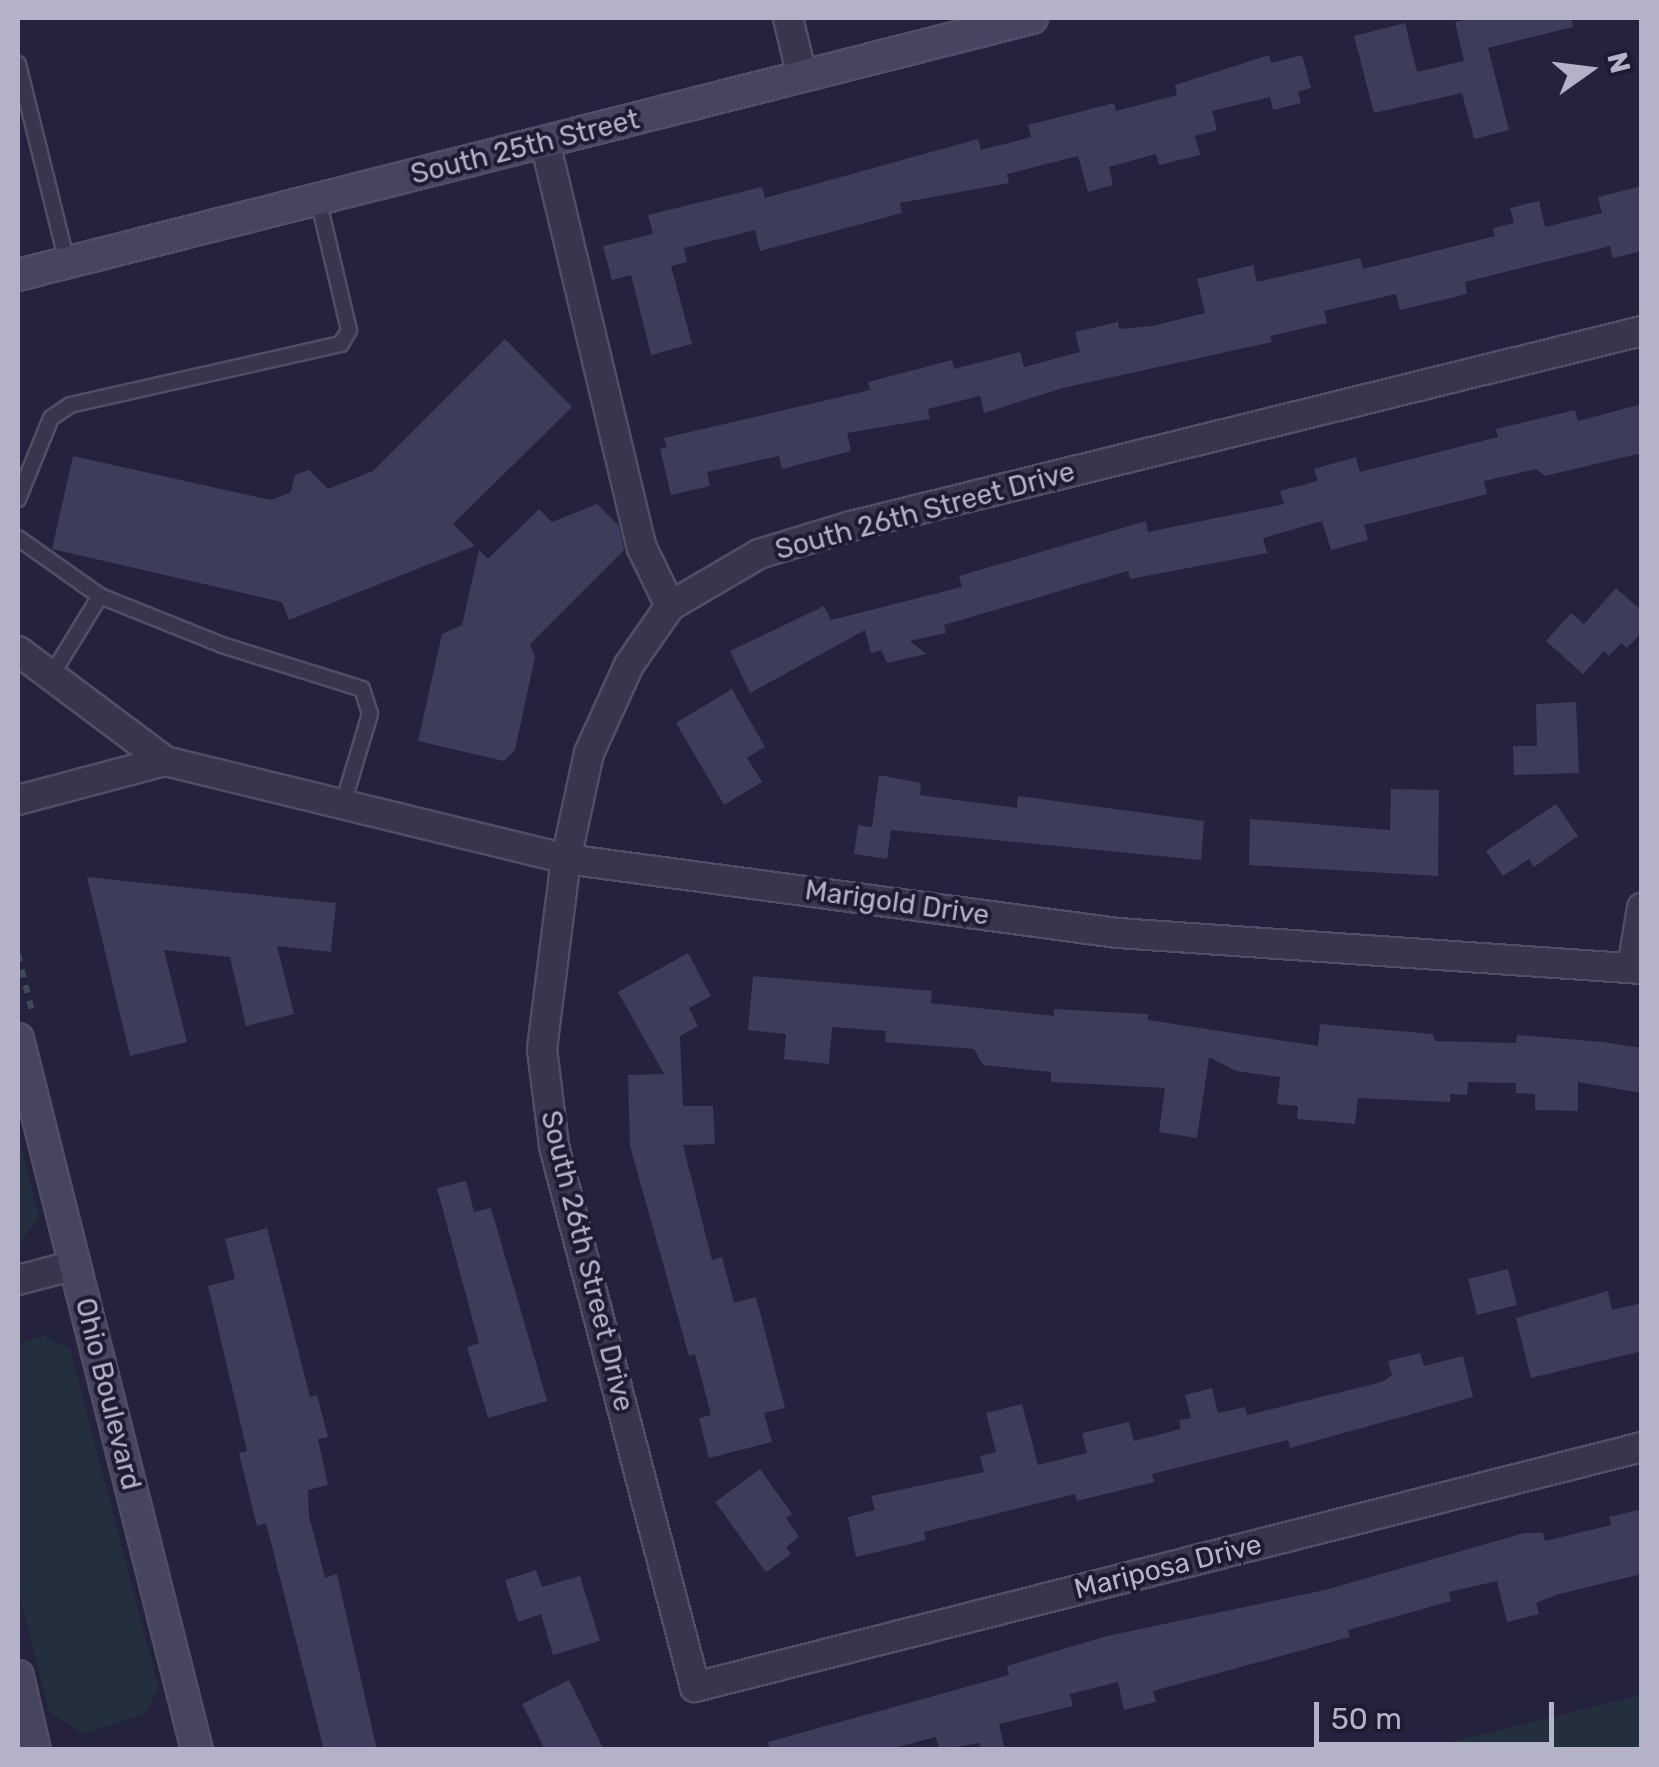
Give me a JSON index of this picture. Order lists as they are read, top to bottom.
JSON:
{
  "streets": {
    "main road": ["South 25th Street", "Ohio Boulevard"],
    "street": ["South 26th Street Drive", "Marigold Drive", "Mariposa Drive"]
  },
  "crossings": [
    ["South 26th Street Drive", "Marigold Drive"],
    ["South 26th Street Drive", "Mariposa Drive"]
  ],
  "scale_bar": "50 m",
  "north": "right"
}
